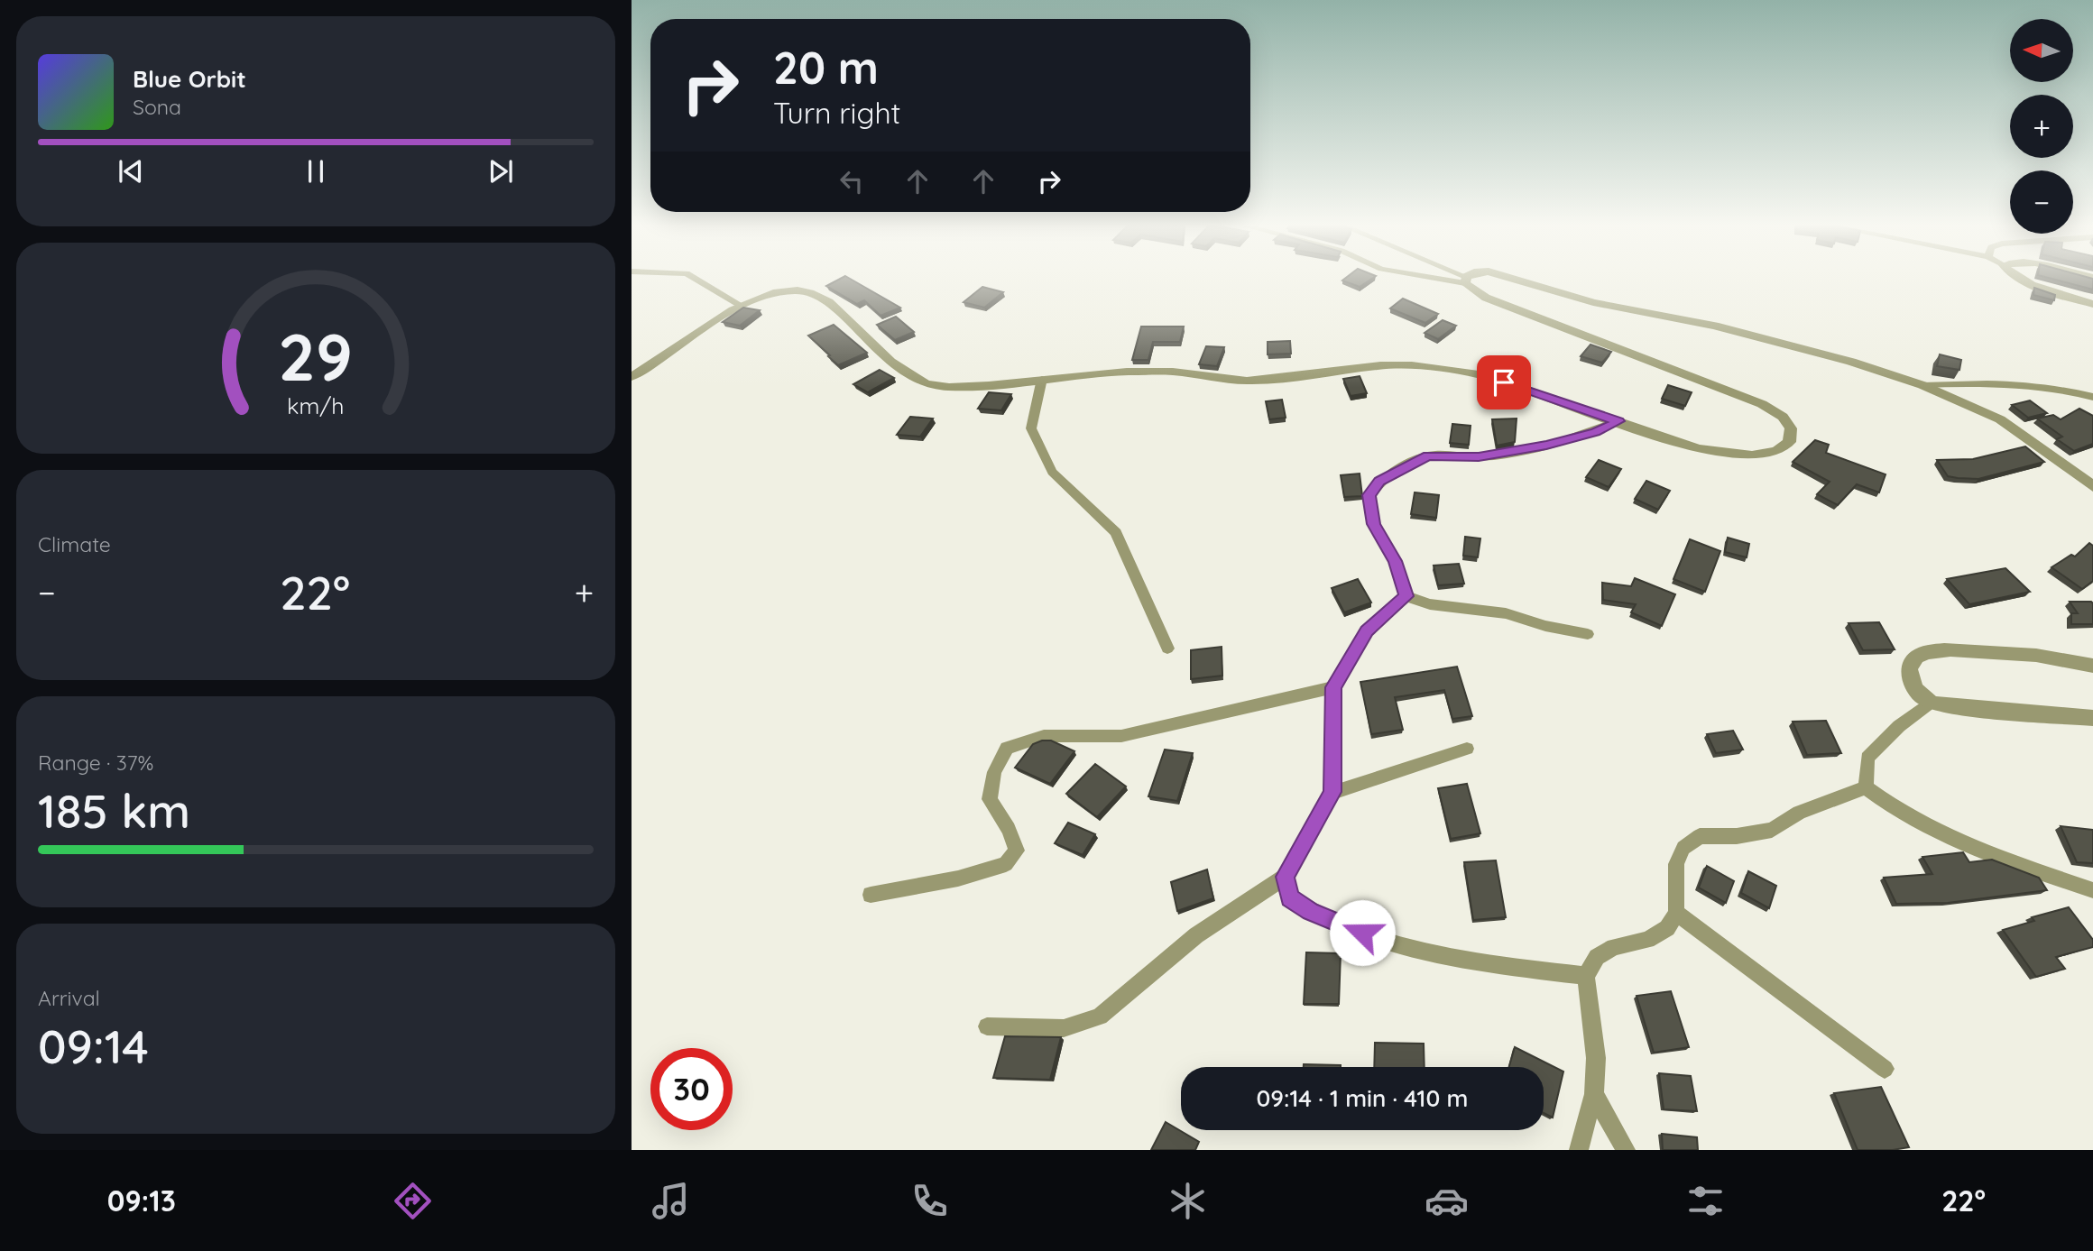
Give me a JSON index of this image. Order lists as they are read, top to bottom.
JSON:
{
  "north": "left",
  "page": {
    "map_buttons": ["+", "−"],
    "turn": ["20 m", "Turn right"],
    "song": ["Blue Orbit", "Sona"],
    "tile": [
      "Climate",
      ["Range · 37%", "185 km"],
      ["Arrival", "09:14"]
    ],
    "heat": ["−", "22°", "+"],
    "limit": "30",
    "trip": "09:14 · 1 min · 410 m",
    "tabs": ["09:13", "22°"],
    "gauge": ["29", "km/h"]
  }
}
